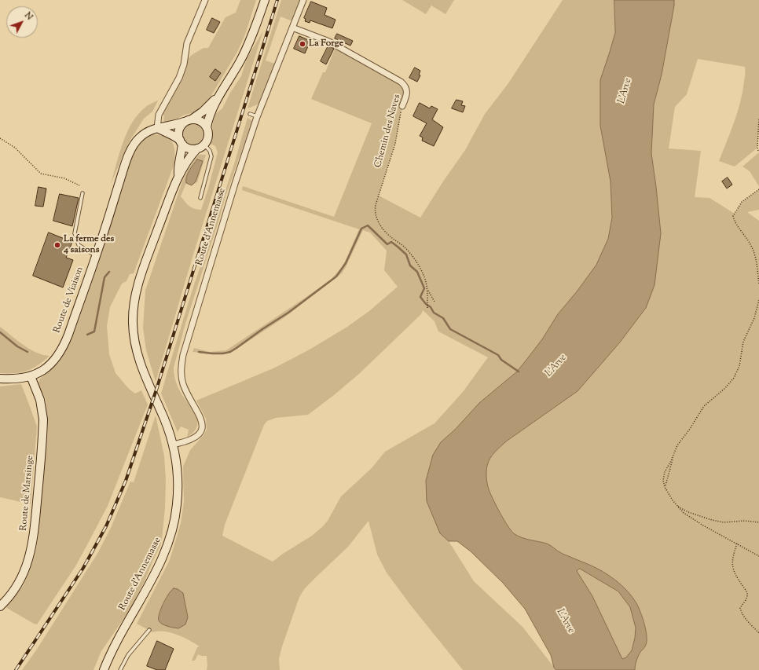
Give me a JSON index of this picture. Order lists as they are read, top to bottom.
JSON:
{
  "streets": {
    "main road": ["Route d'Annemasse", "Route de Viaison", "Route de Marsinge"],
    "street": ["Chemin des Naves"]
  },
  "crossings": [
    ["Chemin des Naves", "Route d'Annemasse"],
    ["Route d'Annemasse", "Route de Viaison"],
    ["Route de Viaison", "Route de Marsinge"]
  ],
  "water": ["L'Arve"],
  "places": ["La Forge", "La ferme des 4 saisons"],
  "north": "top right"
}
